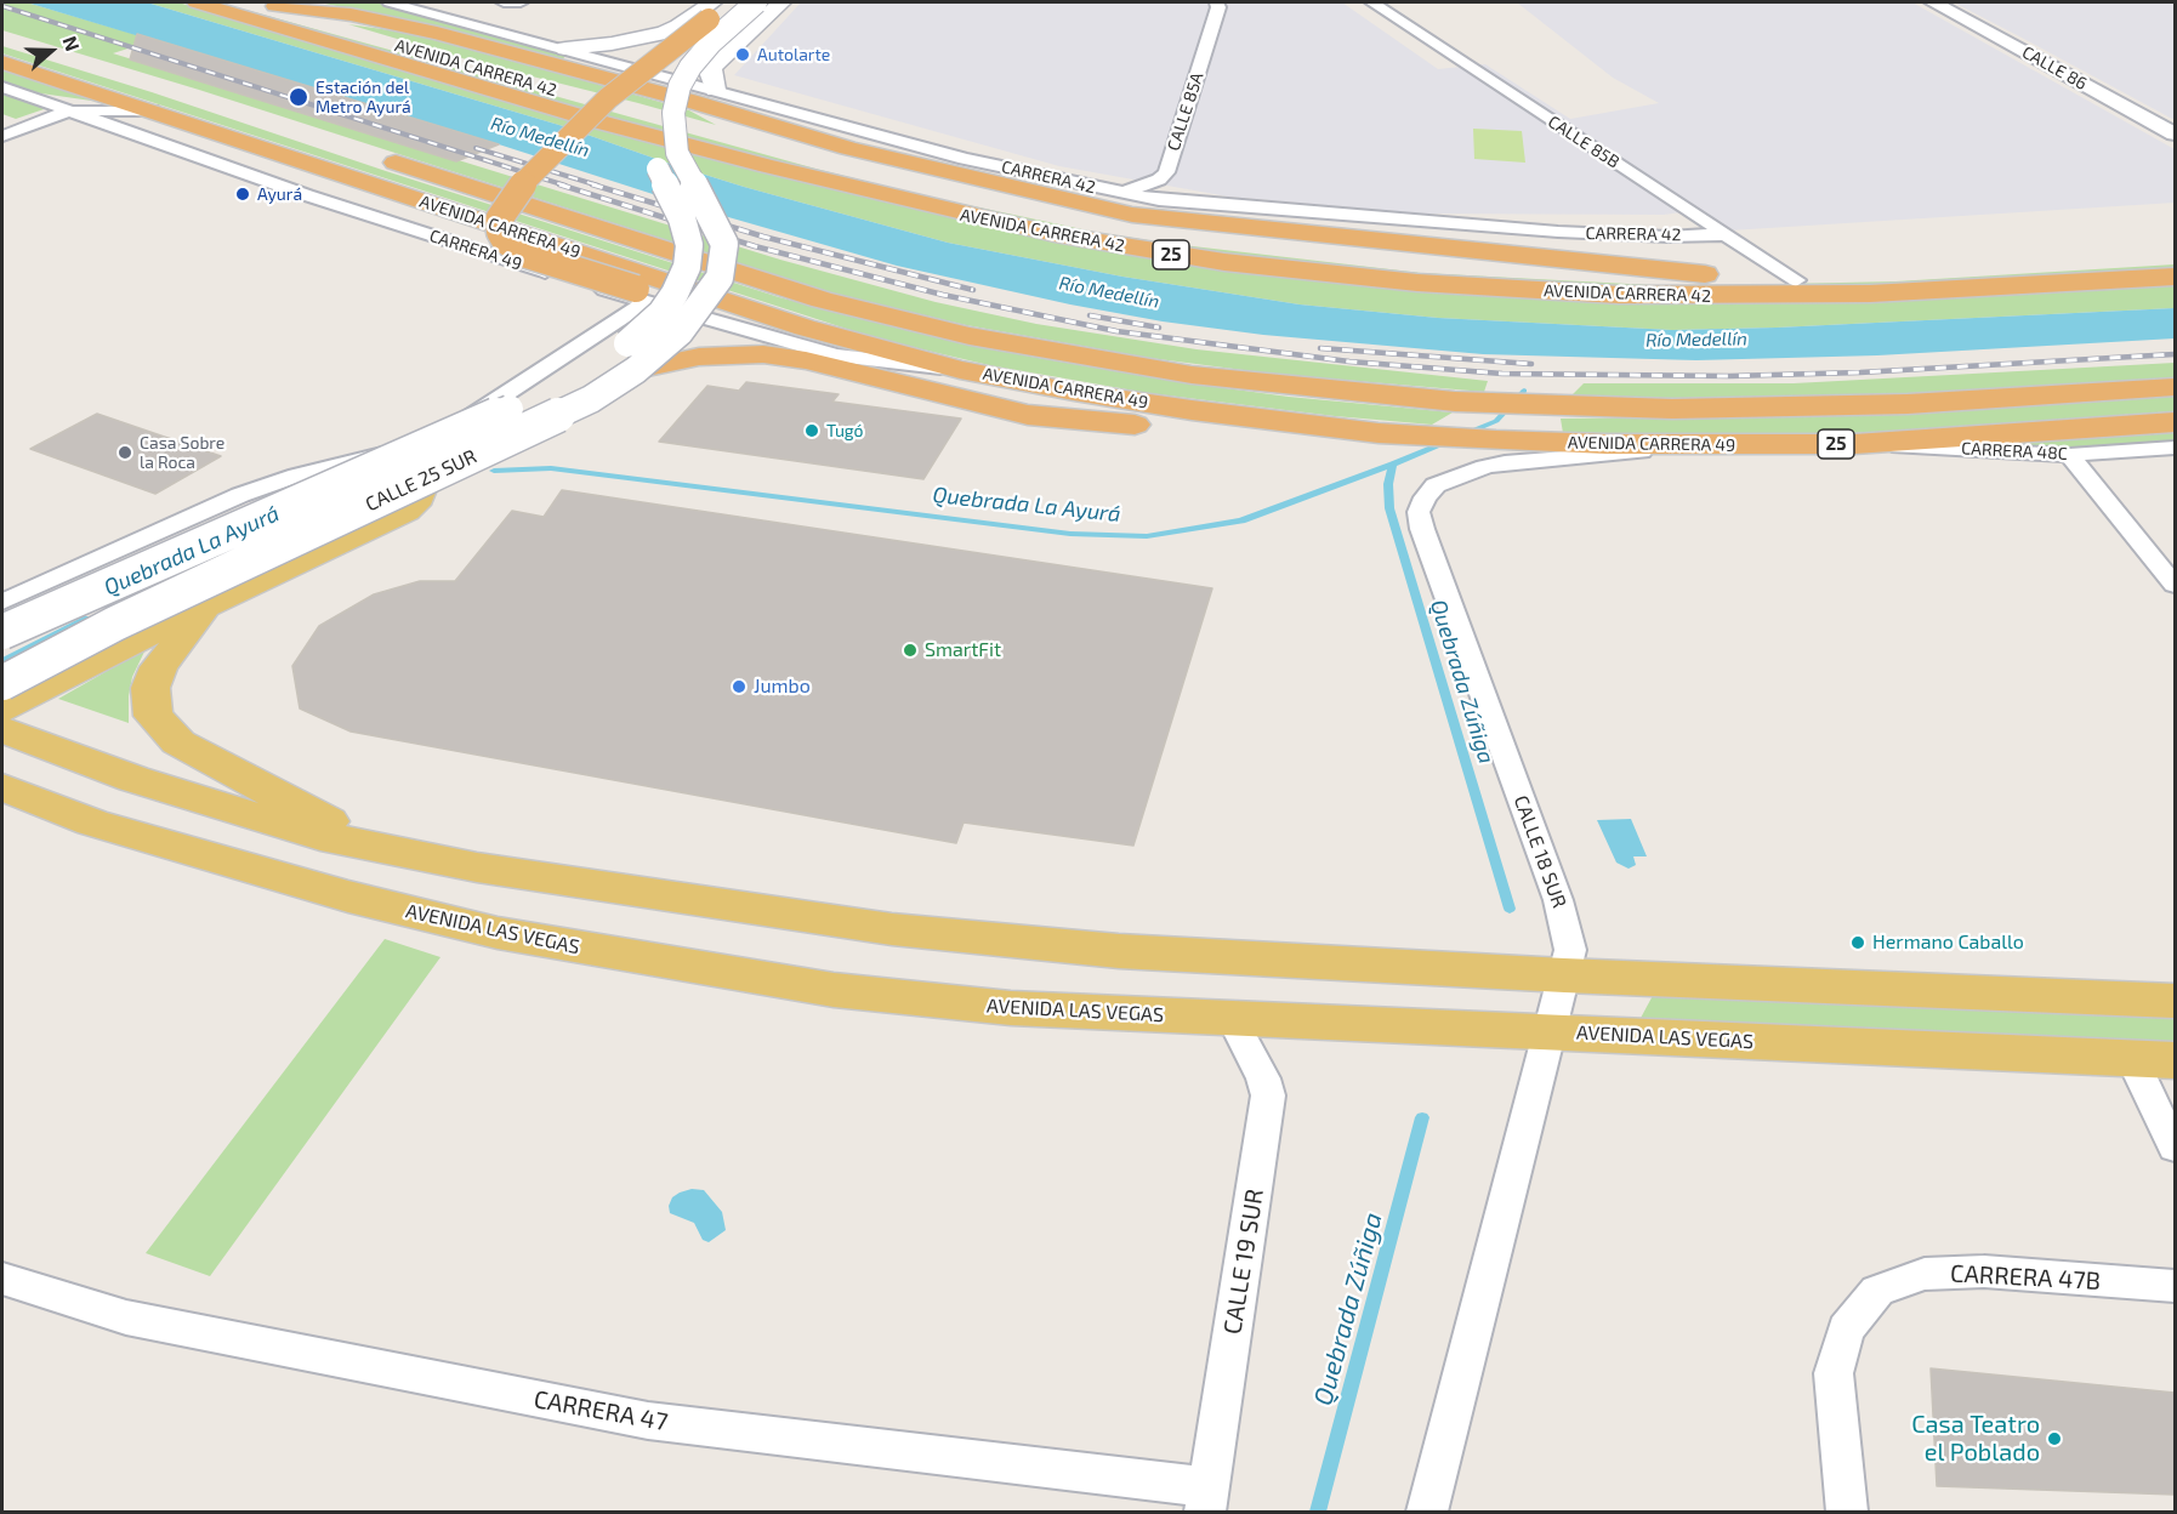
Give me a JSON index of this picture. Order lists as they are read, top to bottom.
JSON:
{
  "streets": {
    "highway": ["AVENIDA CARRERA 42", "AVENIDA CARRERA 49", "25"],
    "main road": ["CALLE 25 SUR", "AVENIDA LAS VEGAS"],
    "street": [
      "CALLE 86",
      "CALLE 85A",
      "CALLE 85B",
      "CARRERA 42",
      "CARRERA 49",
      "CARRERA 48C",
      "CALLE 18 SUR",
      "CALLE 19 SUR",
      "CARRERA 47B",
      "CARRERA 47"
    ]
  },
  "crossings": [
    ["AVENIDA CARRERA 42", "CALLE 85B"],
    ["CALLE 85A", "CARRERA 42"],
    ["CALLE 85B", "CARRERA 42"],
    ["AVENIDA CARRERA 49", "CARRERA 48C"],
    ["AVENIDA CARRERA 49", "CALLE 18 SUR"],
    ["CARRERA 49", "CALLE 25 SUR"],
    ["CALLE 18 SUR", "AVENIDA LAS VEGAS"],
    ["AVENIDA LAS VEGAS", "CALLE 19 SUR"],
    ["CALLE 19 SUR", "CARRERA 47"]
  ],
  "water": ["Río Medellín", "Quebrada La Ayurá", "Quebrada Zúñiga"],
  "places": [
    "Autolarte",
    "Estación del Metro Ayurá",
    "Ayurá",
    "Tugó",
    "Casa Sobre la Roca",
    "SmartFit",
    "Jumbo",
    "Hermano Caballo",
    "Casa Teatro el Poblado"
  ],
  "north": "right"
}
